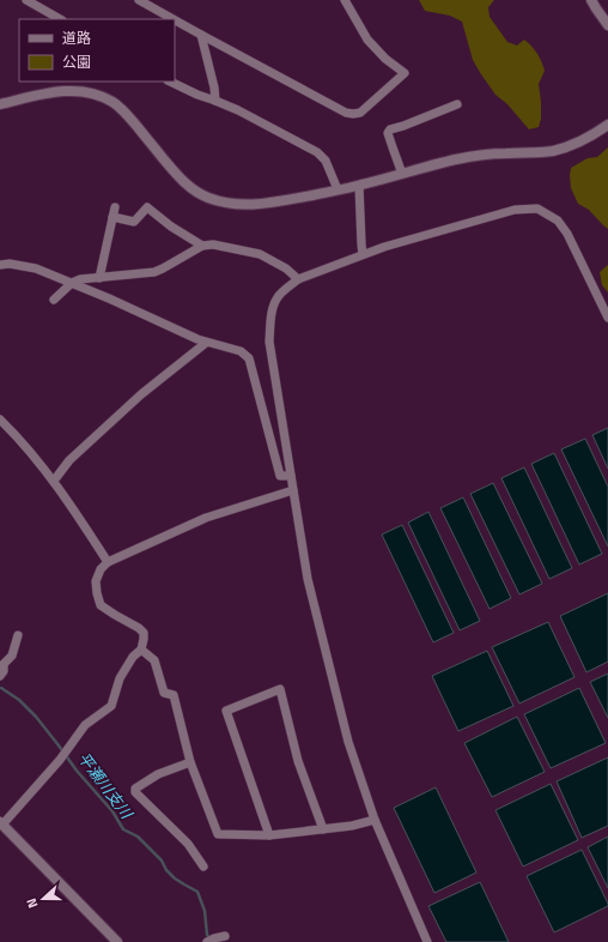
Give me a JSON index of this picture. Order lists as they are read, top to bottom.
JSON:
{
  "water": ["平瀬川支川"],
  "legend": ["道路", "公園"],
  "north": "left"
}
